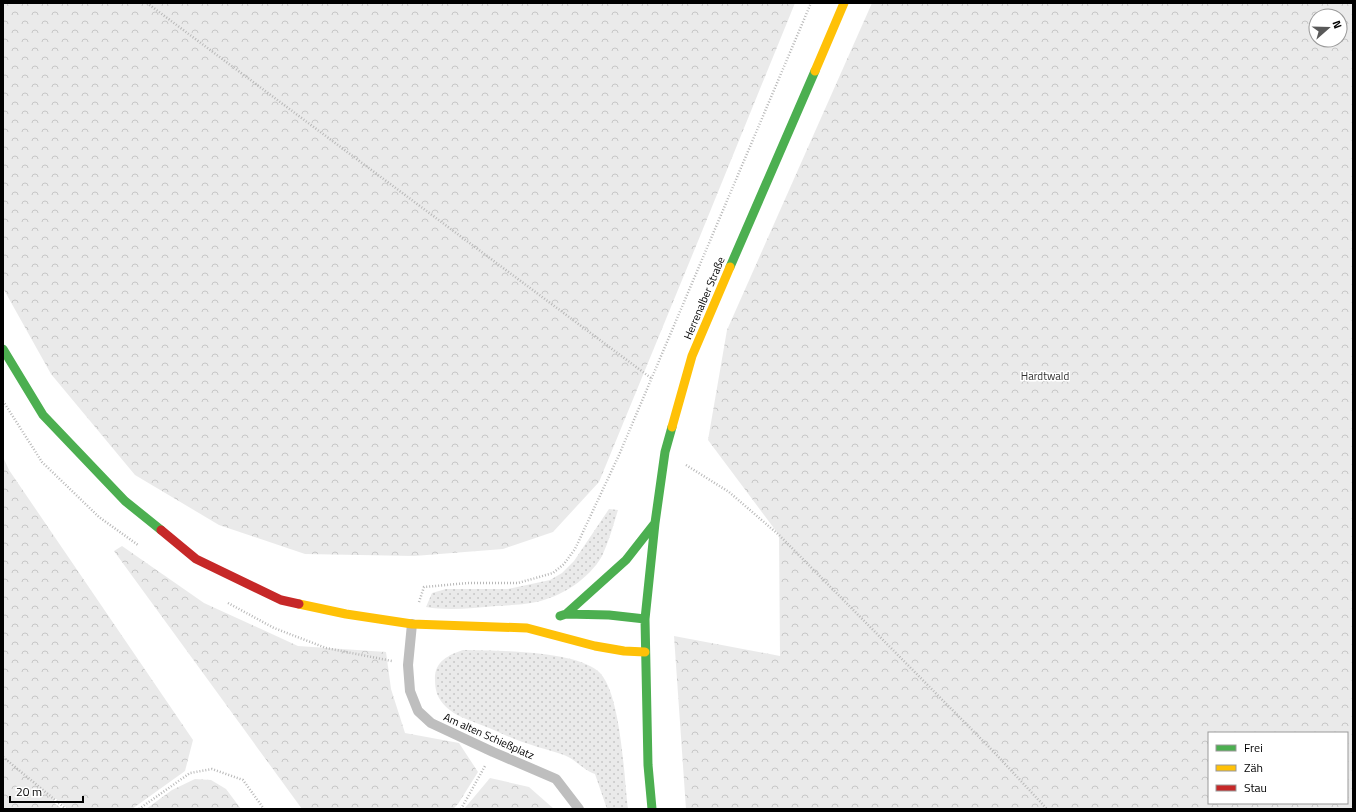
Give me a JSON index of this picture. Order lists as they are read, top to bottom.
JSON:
{
  "streets": {
    "main road": ["Herrenalber Straße"],
    "lane": ["Am alten Schießplatz"]
  },
  "parks": ["Hardtwald"],
  "legend": ["Frei", "Zäh", "Stau"],
  "scale_bar": "20 m",
  "north": "right"
}
